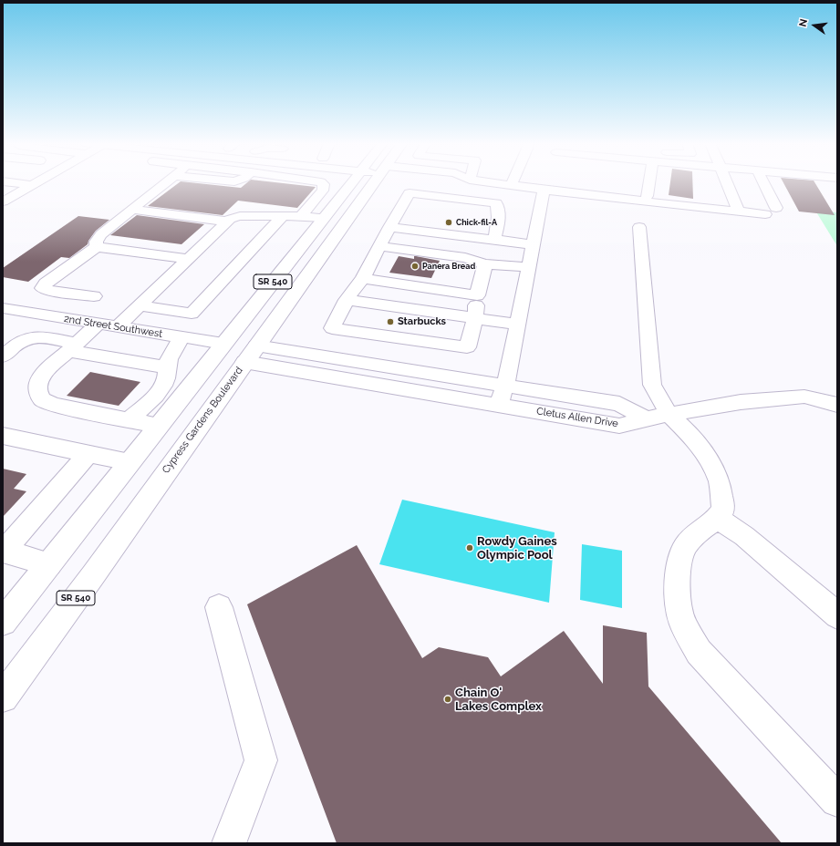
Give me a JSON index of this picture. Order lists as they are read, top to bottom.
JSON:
{
  "streets": {
    "street": [
      "SR 540",
      "2nd Street Southwest",
      "Cletus Allen Drive",
      "Cypress Gardens Boulevard"
    ]
  },
  "crossings": [
    ["SR 540", "2nd Street Southwest"],
    ["Cletus Allen Drive", "Cypress Gardens Boulevard"]
  ],
  "places": [
    "Chick-fil-A",
    "Panera Bread",
    "Starbucks",
    "Rowdy Gaines Olympic Pool",
    "Chain O' Lakes Complex"
  ],
  "north": "left"
}
